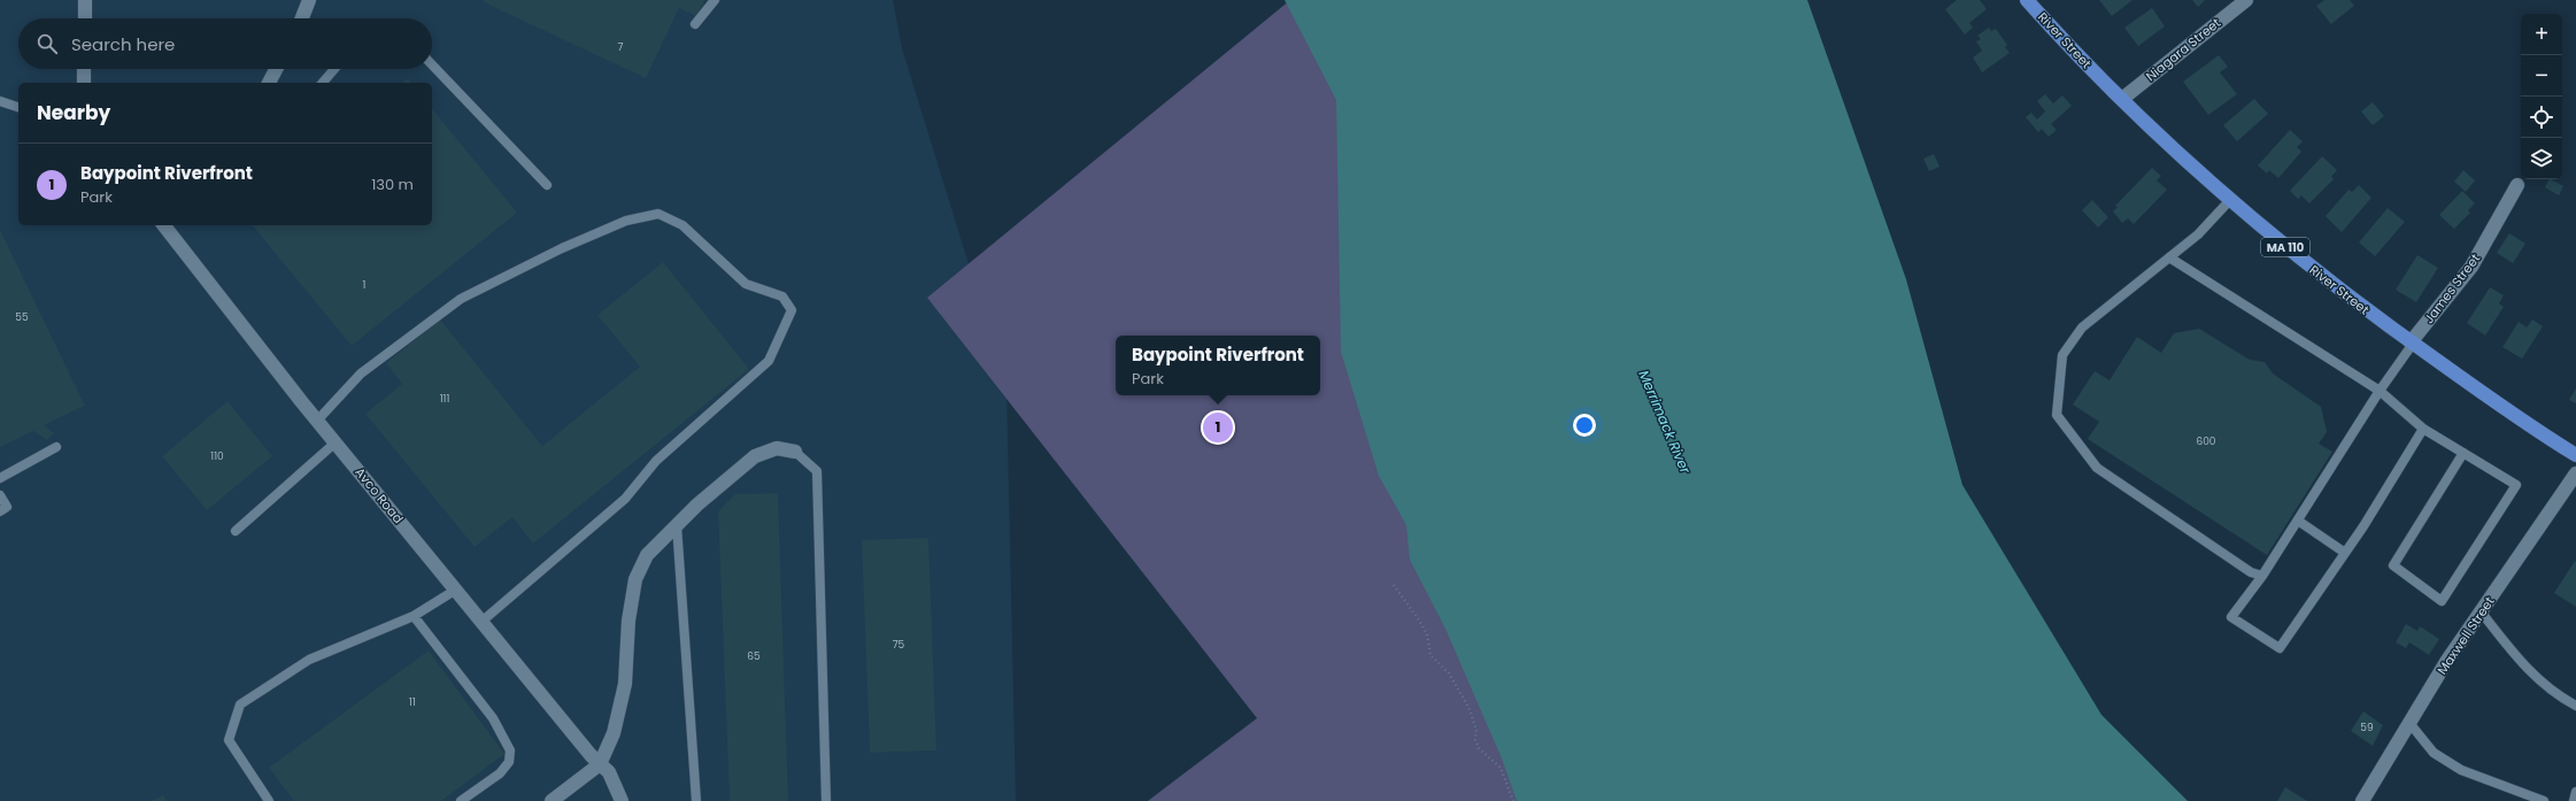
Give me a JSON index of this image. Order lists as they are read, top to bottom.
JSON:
{
  "streets": {
    "main road": ["River Street", "MA 110"],
    "street": [
      "Niagara Street",
      "James Street",
      "Avco Road",
      "Maxwell Street"
    ]
  },
  "crossings": [
    ["River Street", "Niagara Street"],
    ["River Street", "James Street"]
  ],
  "water": ["Merrimack River"],
  "house_numbers": [
    "7",
    "1",
    "55",
    "111",
    "600",
    "110",
    "75",
    "65",
    "11",
    "59"
  ],
  "page": {
    "map_buttons": ["+", "−"],
    "search": "Search here",
    "heading": "Nearby",
    "list": [
      {
        "mark": "1",
        "name": "Baypoint Riverfront",
        "note": "Park",
        "value": "130 m"
      }
    ],
    "popup": ["Baypoint Riverfront", "Park"],
    "pins": "1"
  }
}
